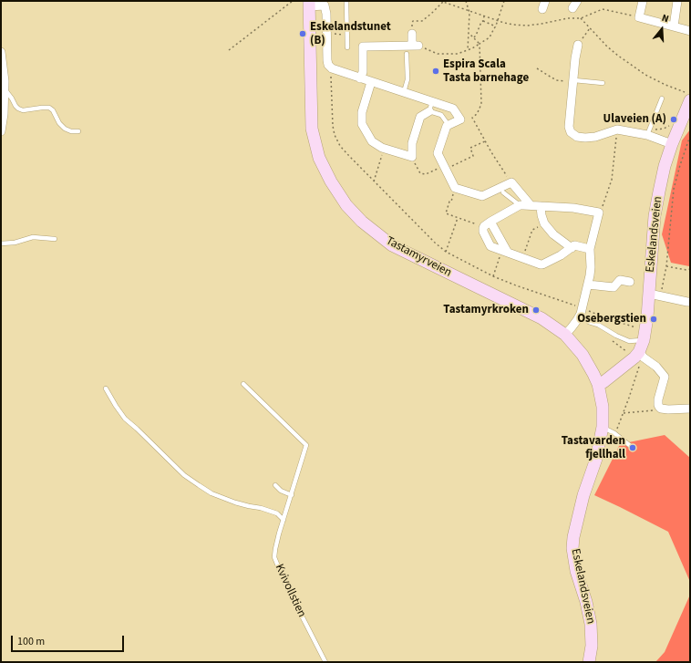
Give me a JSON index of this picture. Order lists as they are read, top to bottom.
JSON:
{
  "streets": {
    "main road": ["Eskelandsveien", "Tastamyrveien"],
    "lane": ["Kvivollstien"]
  },
  "crossings": [
    ["Eskelandsveien", "Tastamyrveien"]
  ],
  "places": [
    "Eskelandstunet (B)",
    "Espira Scala Tasta barnehage",
    "Ulaveien (A)",
    "Tastamyrkroken",
    "Osebergstien",
    "Tastavarden fjellhall"
  ],
  "scale_bar": "100 m",
  "north": "top"
}
